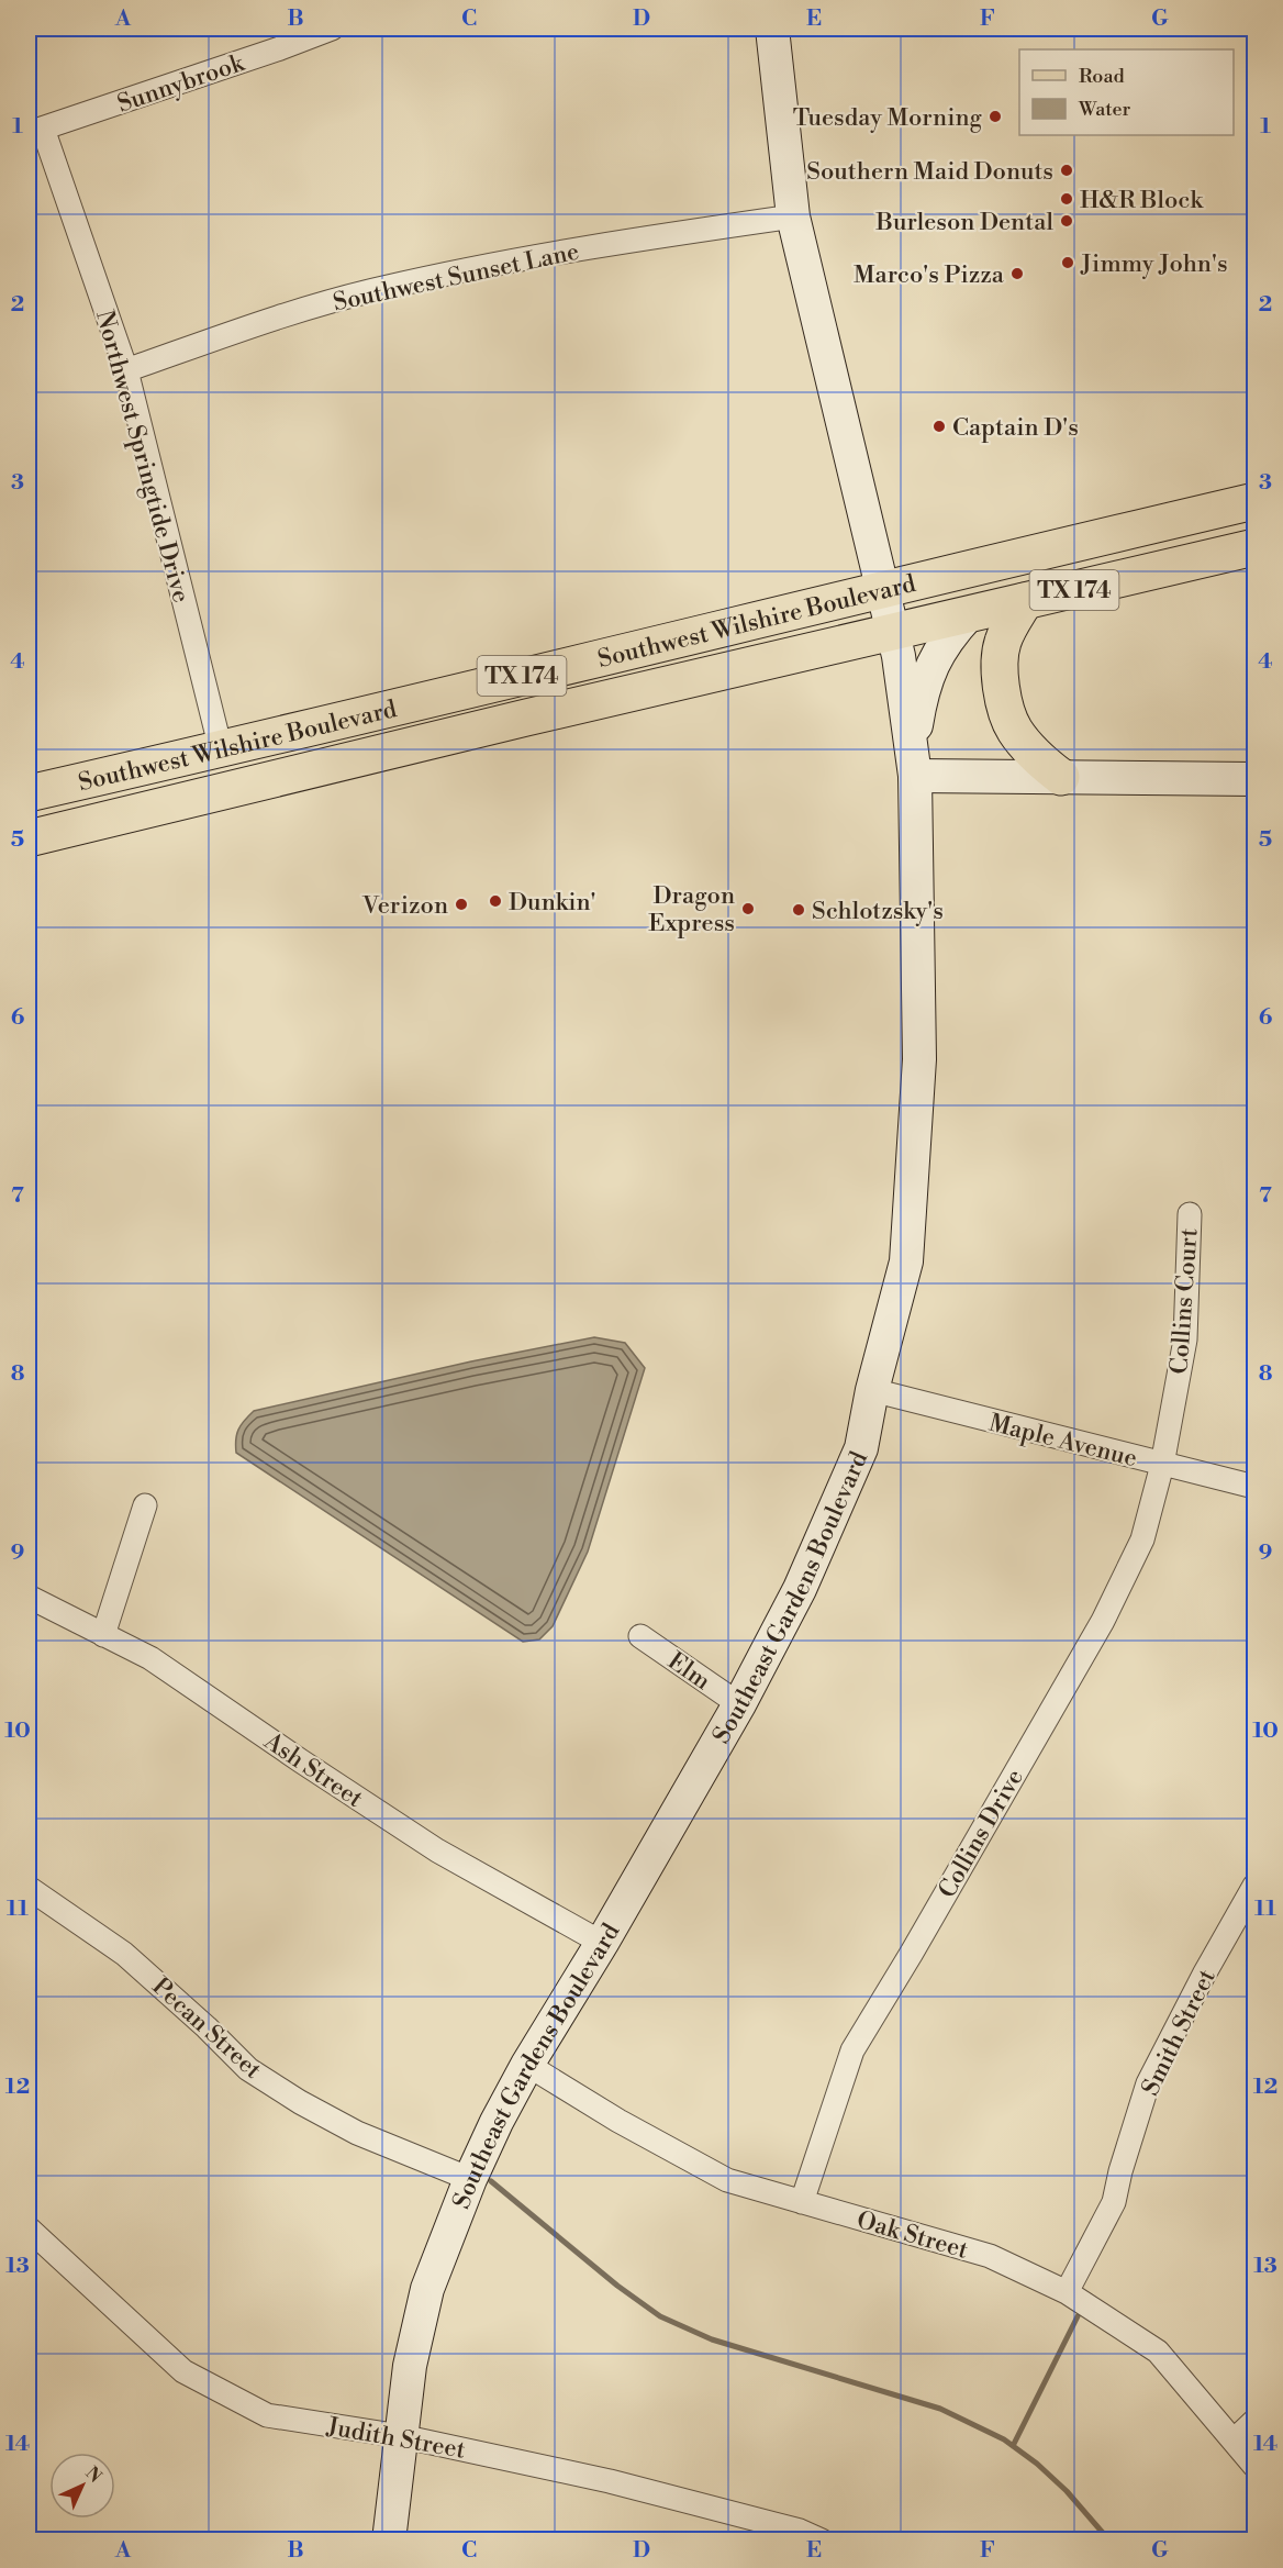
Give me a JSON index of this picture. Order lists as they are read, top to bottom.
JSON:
{
  "streets": {
    "main road": ["TX 174", "Southwest Wilshire Boulevard"],
    "street": [
      "Sunnybrook",
      "Southwest Sunset Lane",
      "Northwest Springtide Drive",
      "Collins Court",
      "Maple Avenue",
      "Southeast Gardens Boulevard",
      "Elm",
      "Ash Street",
      "Collins Drive",
      "Pecan Street",
      "Smith Street",
      "Oak Street",
      "Judith Street"
    ]
  },
  "crossings": [
    ["Sunnybrook", "Northwest Springtide Drive"],
    ["Southwest Sunset Lane", "Northwest Springtide Drive"],
    ["Southwest Sunset Lane", "Southeast Gardens Boulevard"],
    ["Northwest Springtide Drive", "Southwest Wilshire Boulevard"],
    ["Southwest Wilshire Boulevard", "Southeast Gardens Boulevard"],
    ["Collins Court", "Maple Avenue"],
    ["Collins Court", "Collins Drive"],
    ["Maple Avenue", "Southeast Gardens Boulevard"],
    ["Maple Avenue", "Collins Drive"],
    ["Southeast Gardens Boulevard", "Elm"],
    ["Southeast Gardens Boulevard", "Ash Street"],
    ["Southeast Gardens Boulevard", "Pecan Street"],
    ["Southeast Gardens Boulevard", "Oak Street"],
    ["Southeast Gardens Boulevard", "Judith Street"],
    ["Collins Drive", "Oak Street"],
    ["Smith Street", "Oak Street"]
  ],
  "places": [
    "Tuesday Morning",
    "Southern Maid Donuts",
    "H&R Block",
    "Burleson Dental",
    "Jimmy John's",
    "Marco's Pizza",
    "Captain D's",
    "Dunkin'",
    "Verizon",
    "Dragon Express",
    "Schlotzsky's"
  ],
  "legend": ["Road", "Water"],
  "north": "top right",
  "grid": {
    "columns": [
      "A",
      "B",
      "C",
      "D",
      "E",
      "F",
      "G"
    ],
    "rows": [
      "1",
      "2",
      "3",
      "4",
      "5",
      "6",
      "7",
      "8",
      "9",
      "10",
      "11",
      "12",
      "13",
      "14"
    ]
  }
}
